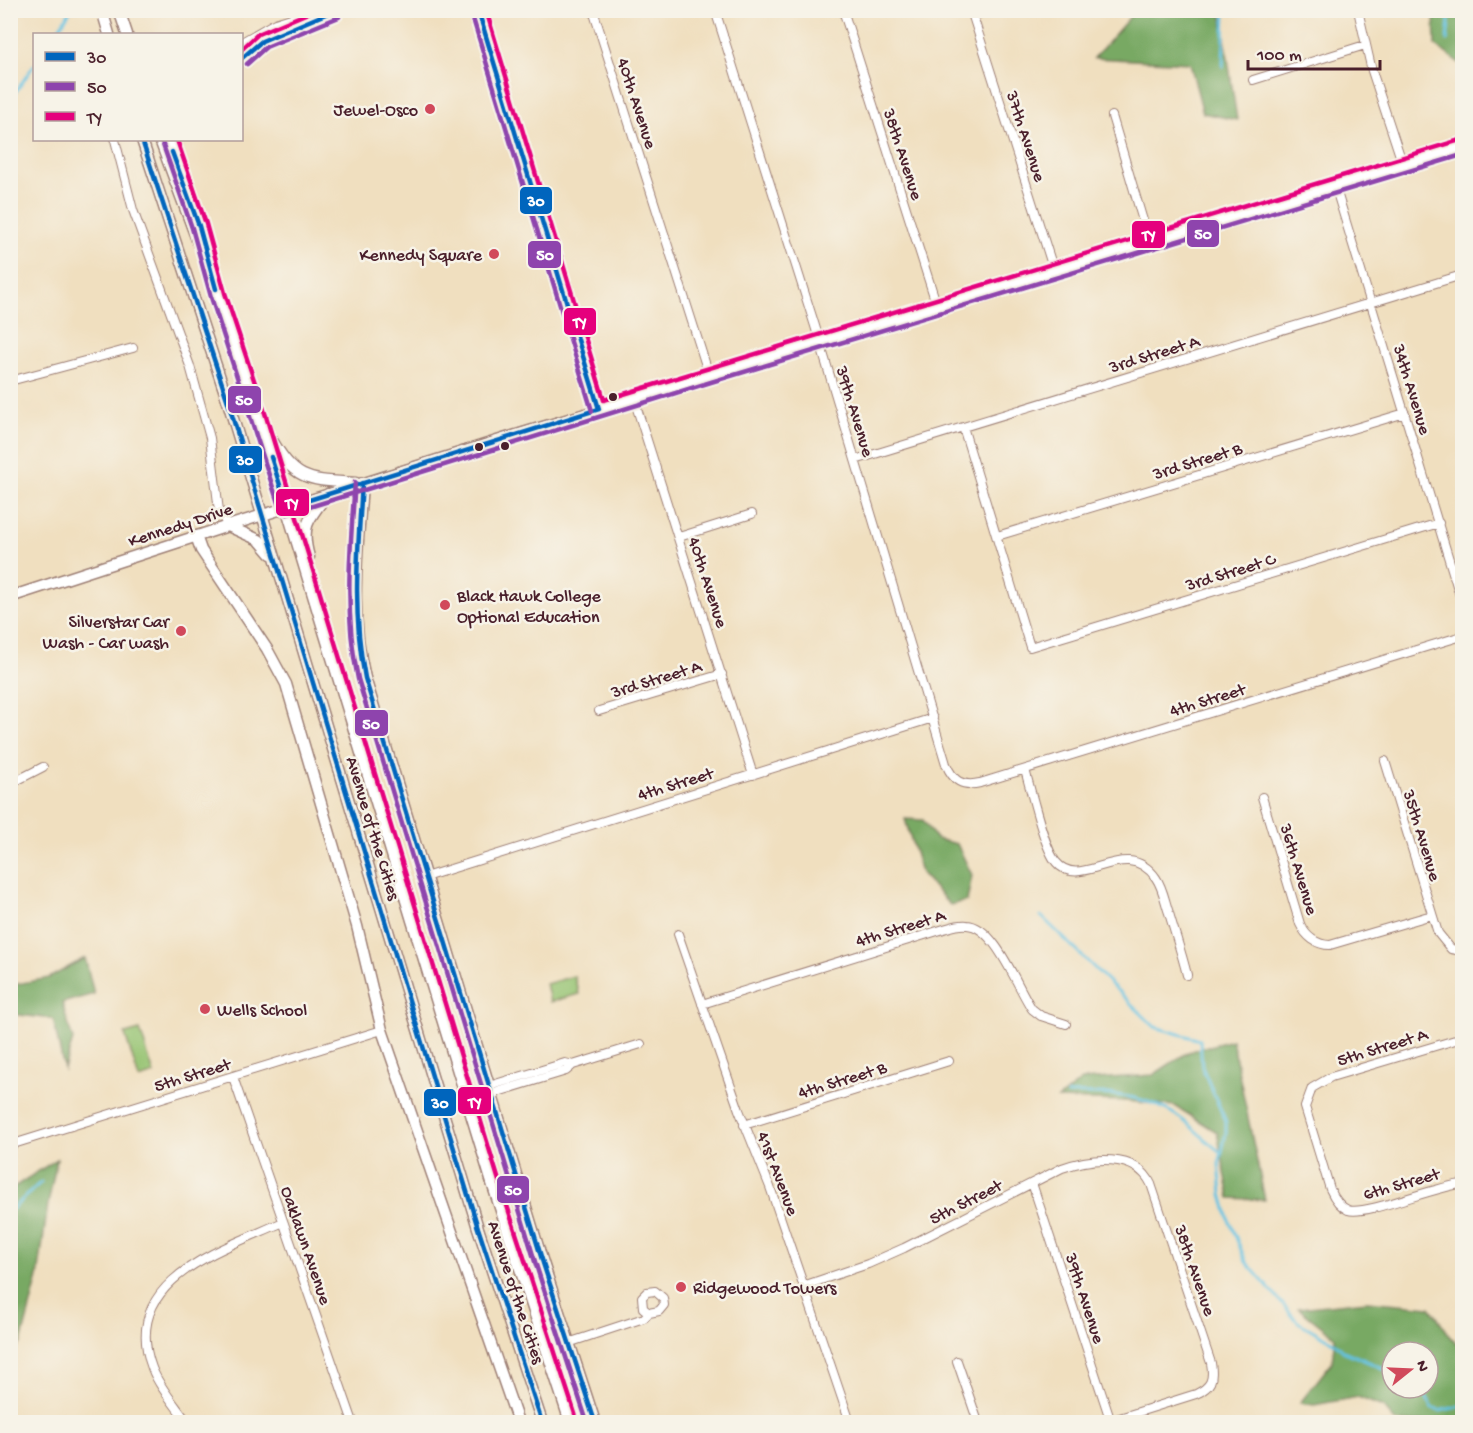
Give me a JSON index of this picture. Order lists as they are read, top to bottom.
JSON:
{
  "streets": {
    "street": [
      "40th Avenue",
      "37th Avenue",
      "38th Avenue",
      "3rd Street A",
      "34th Avenue",
      "39th Avenue",
      "3rd Street B",
      "Kennedy Drive",
      "3rd Street C",
      "4th Street",
      "Avenue of the Cities",
      "35th Avenue",
      "36th Avenue",
      "4th Street A",
      "5th Street A",
      "5th Street",
      "4th Street B",
      "41st Avenue",
      "6th Street",
      "Oaklawn Avenue"
    ]
  },
  "crossings": [
    ["40th Avenue", "3rd Street A"],
    ["40th Avenue", "Kennedy Drive"],
    ["40th Avenue", "4th Street"],
    ["37th Avenue", "Kennedy Drive"],
    ["38th Avenue", "39th Avenue"],
    ["38th Avenue", "Kennedy Drive"],
    ["38th Avenue", "5th Street"],
    ["3rd Street A", "34th Avenue"],
    ["3rd Street A", "39th Avenue"],
    ["34th Avenue", "3rd Street B"],
    ["34th Avenue", "Kennedy Drive"],
    ["34th Avenue", "3rd Street C"],
    ["39th Avenue", "Kennedy Drive"],
    ["39th Avenue", "4th Street"],
    ["39th Avenue", "5th Street"],
    ["3rd Street B", "3rd Street C"],
    ["Kennedy Drive", "Avenue of the Cities"],
    ["4th Street", "Avenue of the Cities"],
    ["35th Avenue", "36th Avenue"],
    ["4th Street A", "41st Avenue"],
    ["5th Street A", "6th Street"],
    ["5th Street", "41st Avenue"],
    ["5th Street", "Oaklawn Avenue"],
    ["4th Street B", "41st Avenue"]
  ],
  "places": [
    "Jewel-Osco",
    "Kennedy Square",
    "Black Hawk College Optional Education",
    "Silverstar Car Wash - Car wash",
    "Wells School",
    "Ridgewood Towers"
  ],
  "lines": ["transit line 30", "transit line TY", "transit line 50"],
  "legend": ["30", "50", "TY"],
  "scale_bar": "100 m",
  "north": "right"
}
